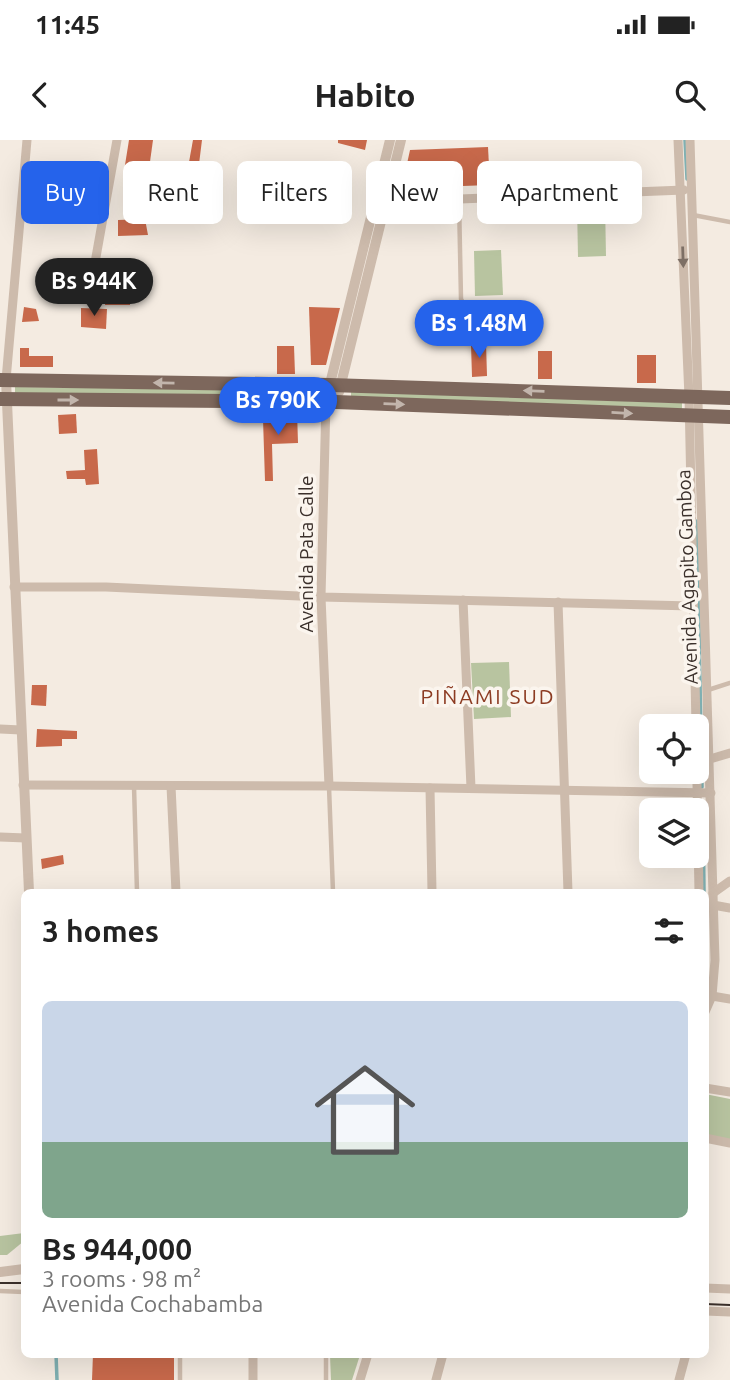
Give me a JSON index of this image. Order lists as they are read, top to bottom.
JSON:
{
  "streets": {
    "street": ["Avenida Pata Calle", "Avenida Agapito Gamboa"]
  },
  "districts": ["PIÑAMI SUD"],
  "page": {
    "status": "11:45",
    "header": "Habito",
    "chip": [
      "Buy",
      "Rent",
      "Filters",
      "New",
      "Apartment"
    ],
    "price": ["Bs 944K", "Bs 1.48M", "Bs 790K"],
    "heading": "3 homes",
    "list": [
      {
        "name": "Bs 944,000",
        "note": "3 rooms · 98 m² · Avenida Cochabamba"
      }
    ]
  }
}
